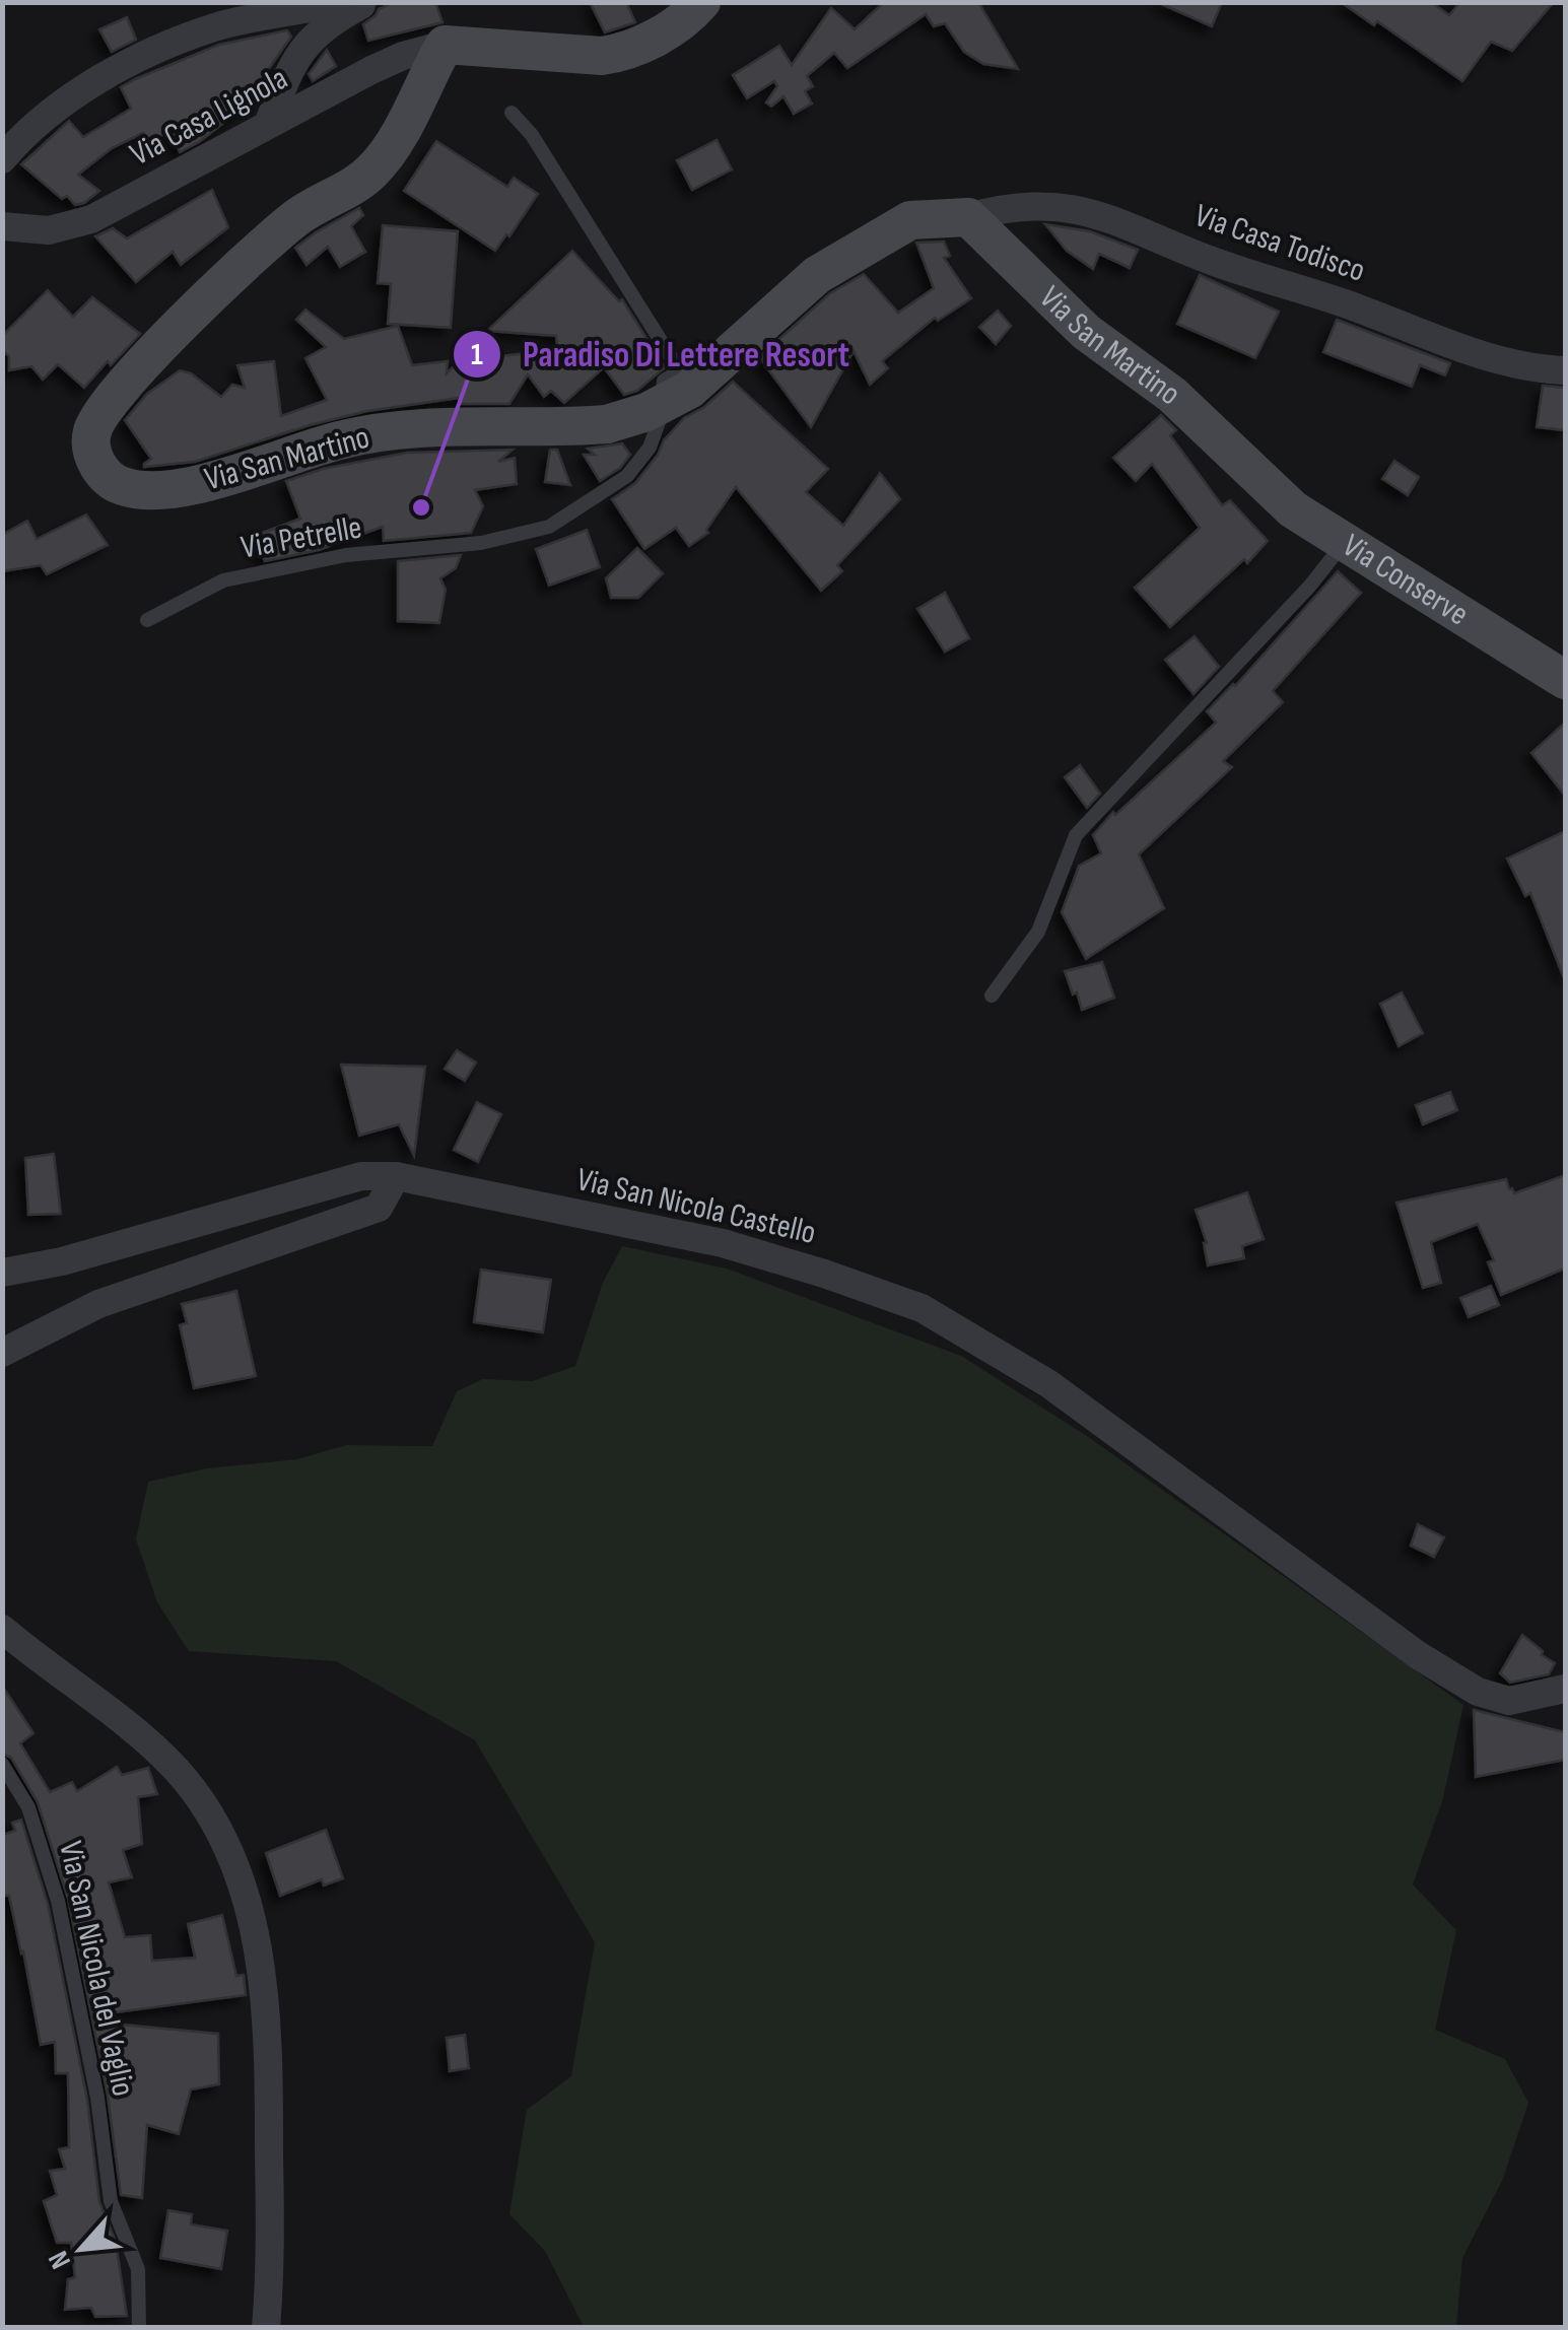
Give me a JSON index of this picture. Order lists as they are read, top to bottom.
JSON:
{
  "streets": {
    "street": [
      "Via Casa Lignola",
      "Via Casa Todisco",
      "Via San Martino",
      "Via Conserve",
      "Via San Nicola Castello"
    ],
    "lane": ["Via Petrelle", "Via San Nicola del Vaglio"]
  },
  "crossings": [
    ["Via Casa Lignola", "Via San Martino"],
    ["Via Casa Todisco", "Via San Martino"],
    ["Via San Martino", "Via Petrelle"],
    ["Via San Martino", "Via Conserve"]
  ],
  "places": ["Paradiso Di Lettere Resort"],
  "north": "bottom left"
}
